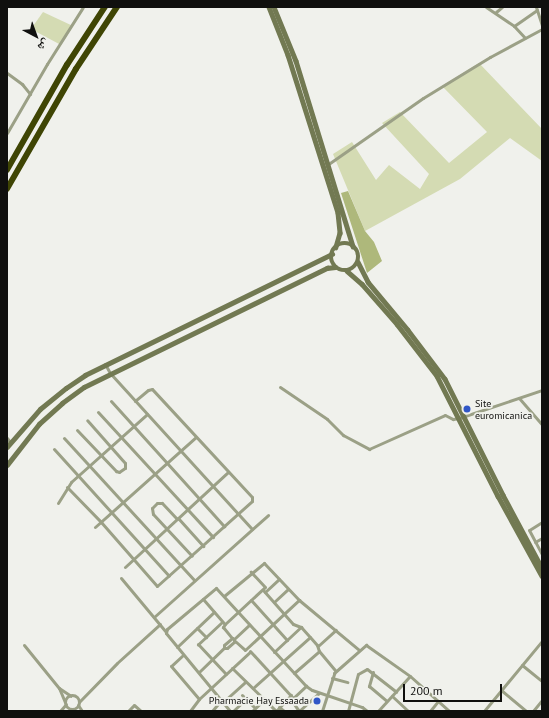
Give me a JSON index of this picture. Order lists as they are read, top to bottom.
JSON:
{
  "places": ["Site euromicanica", "Pharmacie Hay Essaada"],
  "scale_bar": "200 m",
  "north": "bottom right"
}
